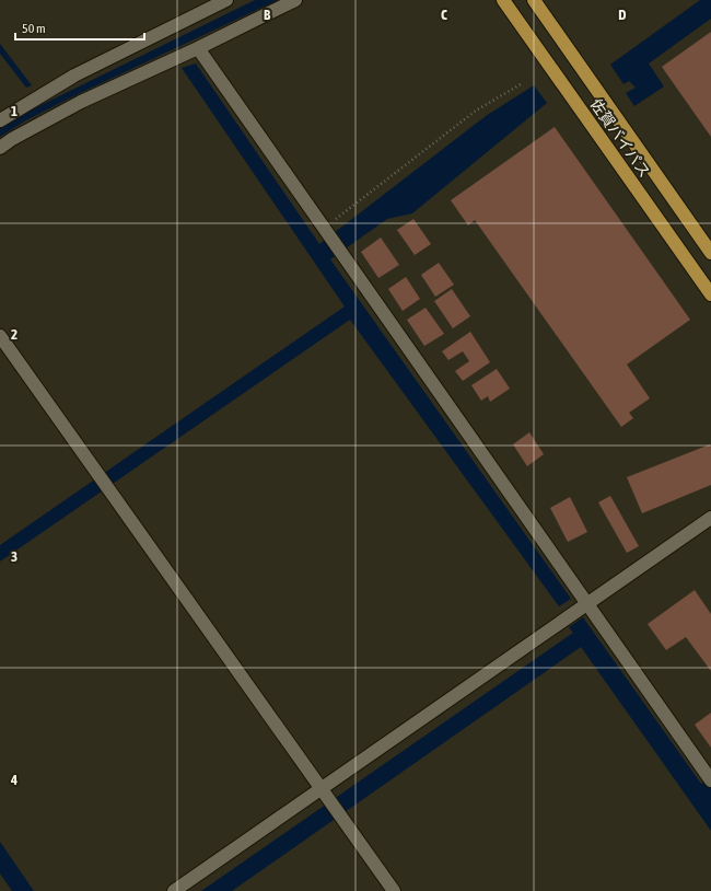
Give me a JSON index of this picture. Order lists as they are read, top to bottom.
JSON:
{
  "streets": {
    "highway": ["佐賀バイパス"]
  },
  "scale_bar": "50 m",
  "grid": {
    "columns": ["B", "C", "D"],
    "rows": [
      "1",
      "2",
      "3",
      "4"
    ]
  }
}
